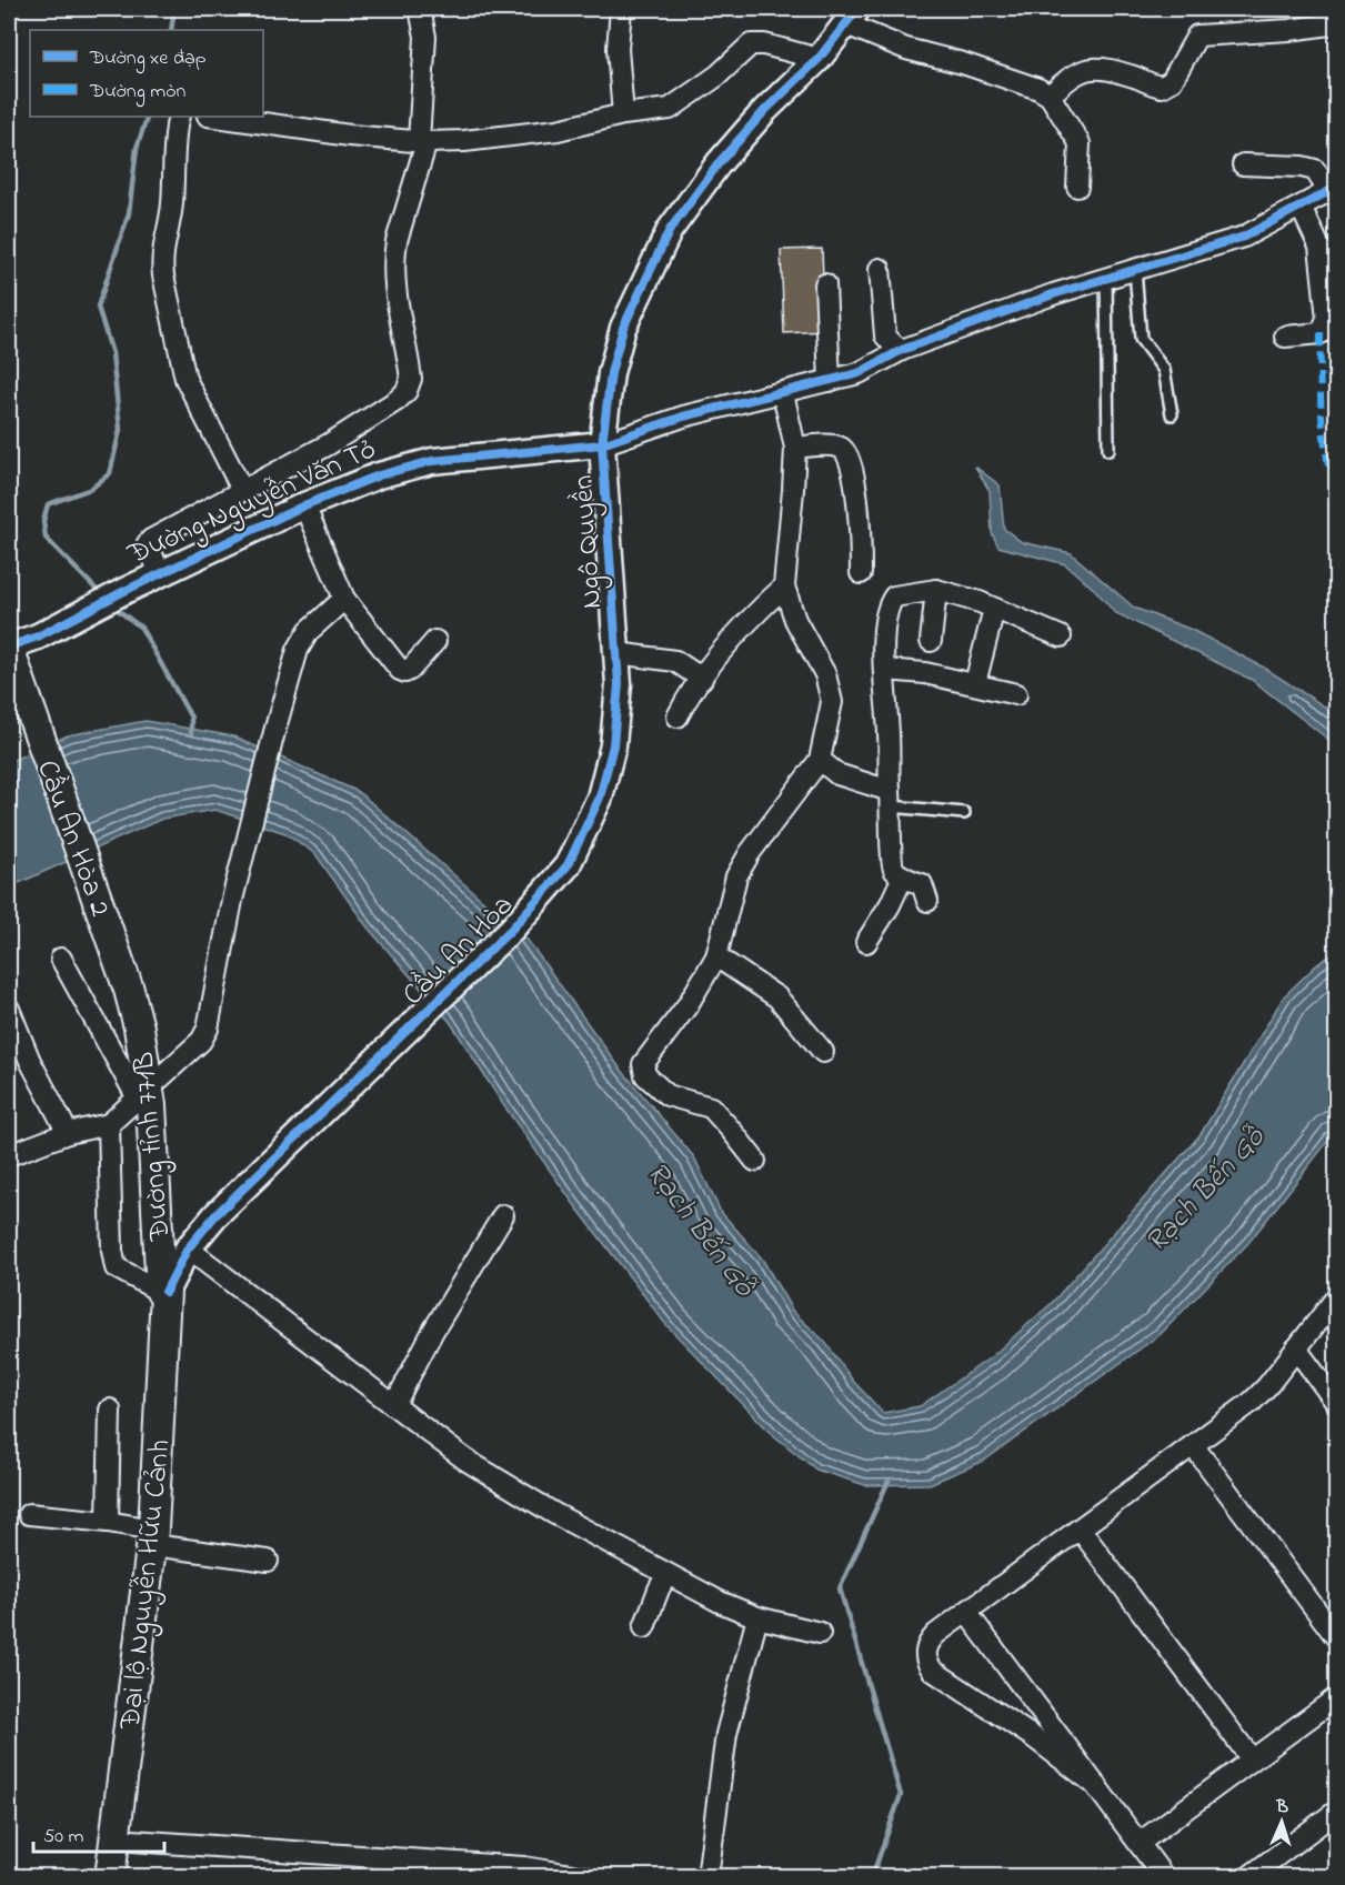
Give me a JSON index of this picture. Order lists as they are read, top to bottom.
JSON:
{
  "streets": {
    "main road": ["Cầu An Hòa 2", "Đường tỉnh 771B", "Đại lộ Nguyễn Hữu Cảnh"],
    "street": ["Đường Nguyễn Văn Tỏ", "Ngô Quyền", "Cầu An Hòa"]
  },
  "crossings": [
    ["Đường Nguyễn Văn Tỏ", "Ngô Quyền"],
    ["Đường Nguyễn Văn Tỏ", "Cầu An Hòa 2"],
    ["Ngô Quyền", "Cầu An Hòa"],
    ["Cầu An Hòa 2", "Đường tỉnh 771B"],
    ["Cầu An Hòa", "Đường tỉnh 771B"],
    ["Đường tỉnh 771B", "Đại lộ Nguyễn Hữu Cảnh"]
  ],
  "water": ["Rạch Bến Gỗ"],
  "legend": ["Đường xe đạp", "Đường mòn"],
  "scale_bar": "50 m",
  "north": "top"
}
